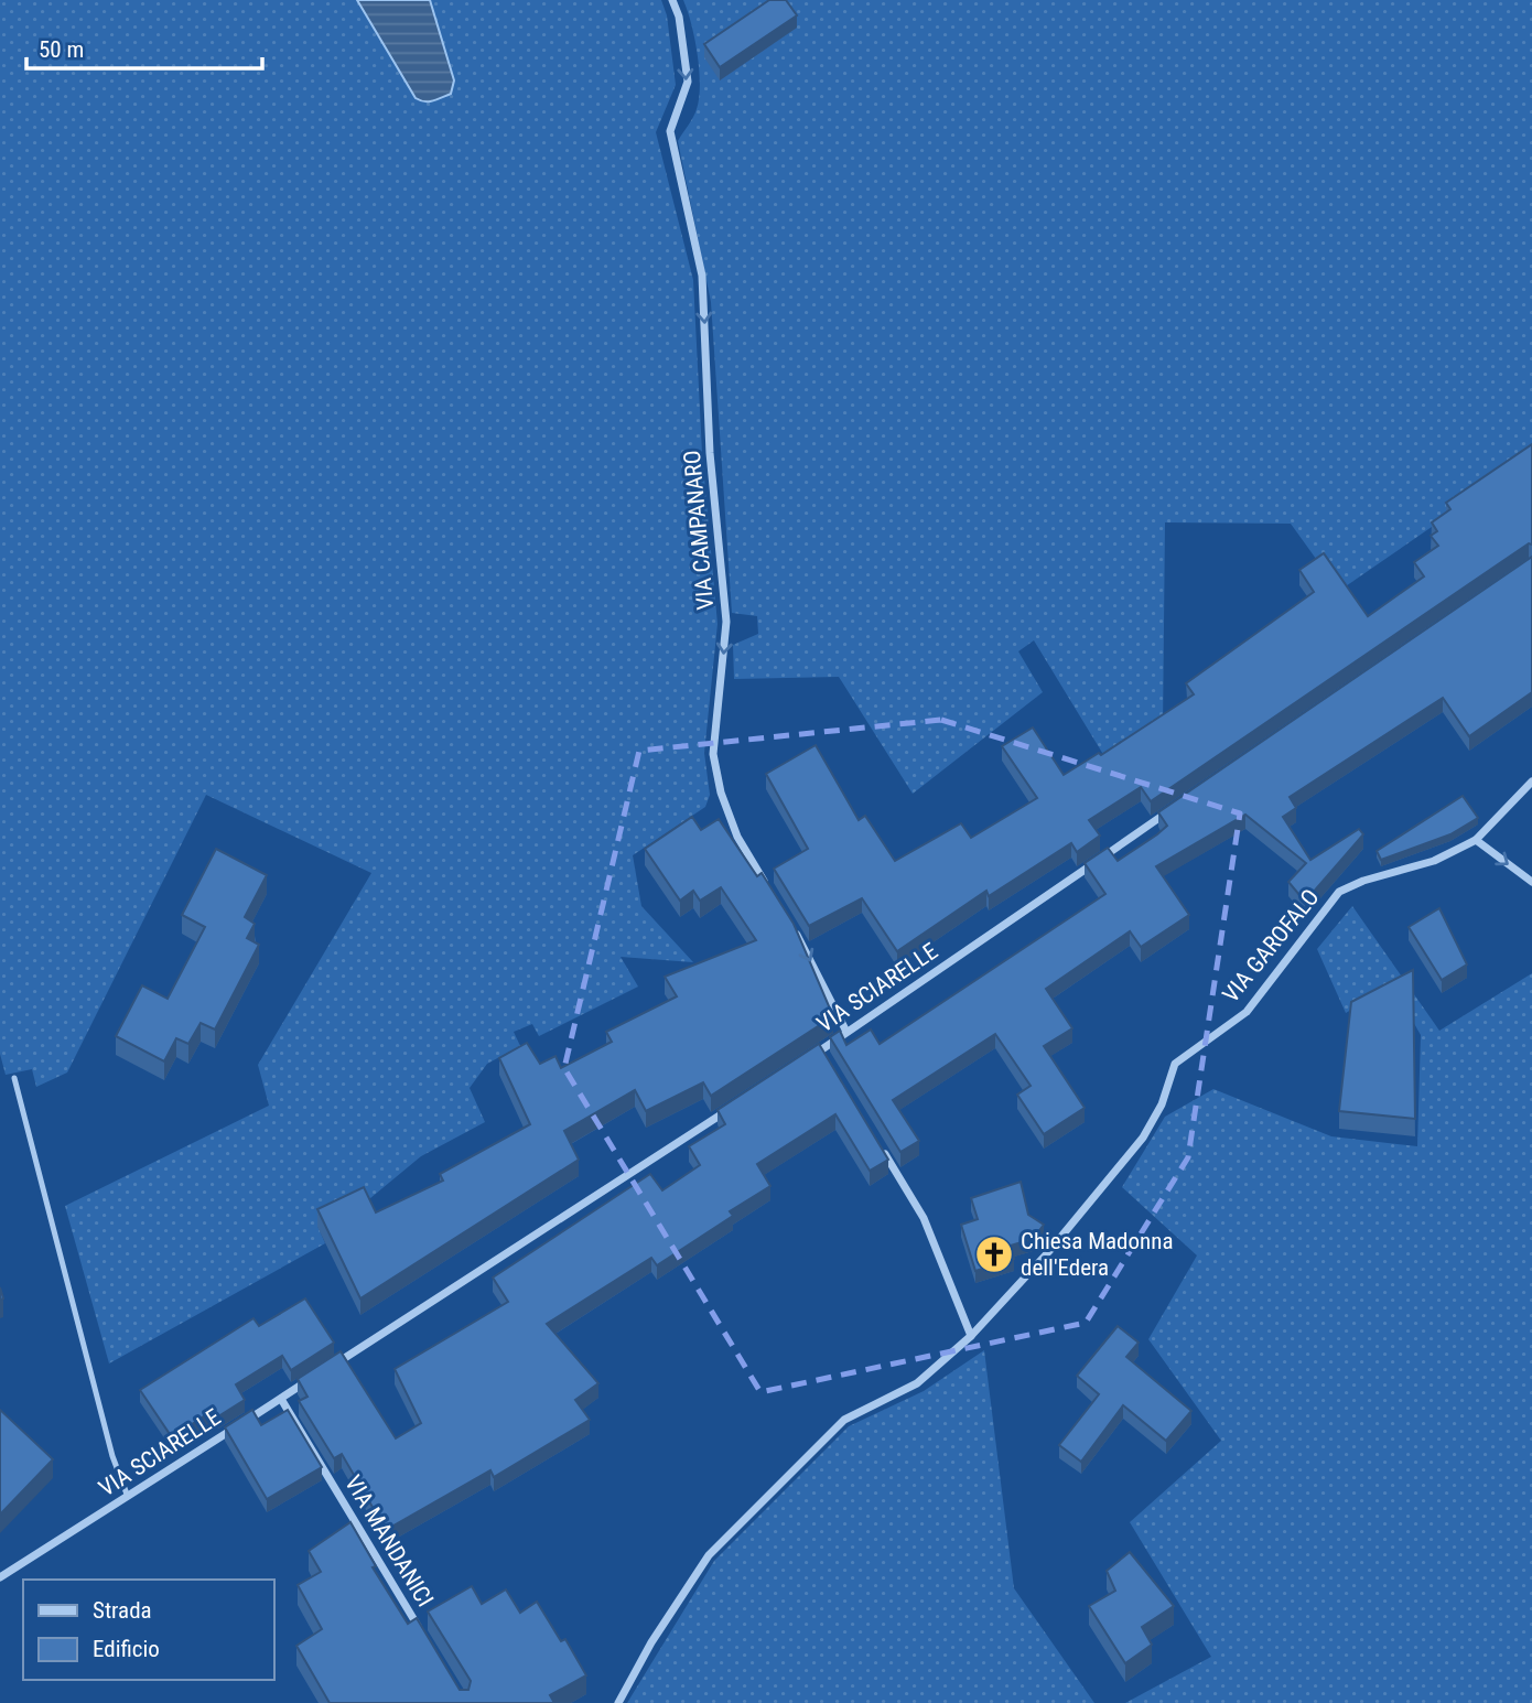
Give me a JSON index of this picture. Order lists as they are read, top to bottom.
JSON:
{
  "streets": {
    "street": [
      "VIA CAMPANARO",
      "VIA GAROFALO",
      "VIA SCIARELLE",
      "VIA MANDANICI"
    ]
  },
  "crossings": [
    ["VIA SCIARELLE", "VIA MANDANICI"]
  ],
  "one_way": ["VIA CAMPANARO"],
  "places": {
    "church": ["Chiesa Madonna dell'Edera"]
  },
  "legend": ["Strada", "Edificio"],
  "scale_bar": "50 m"
}
